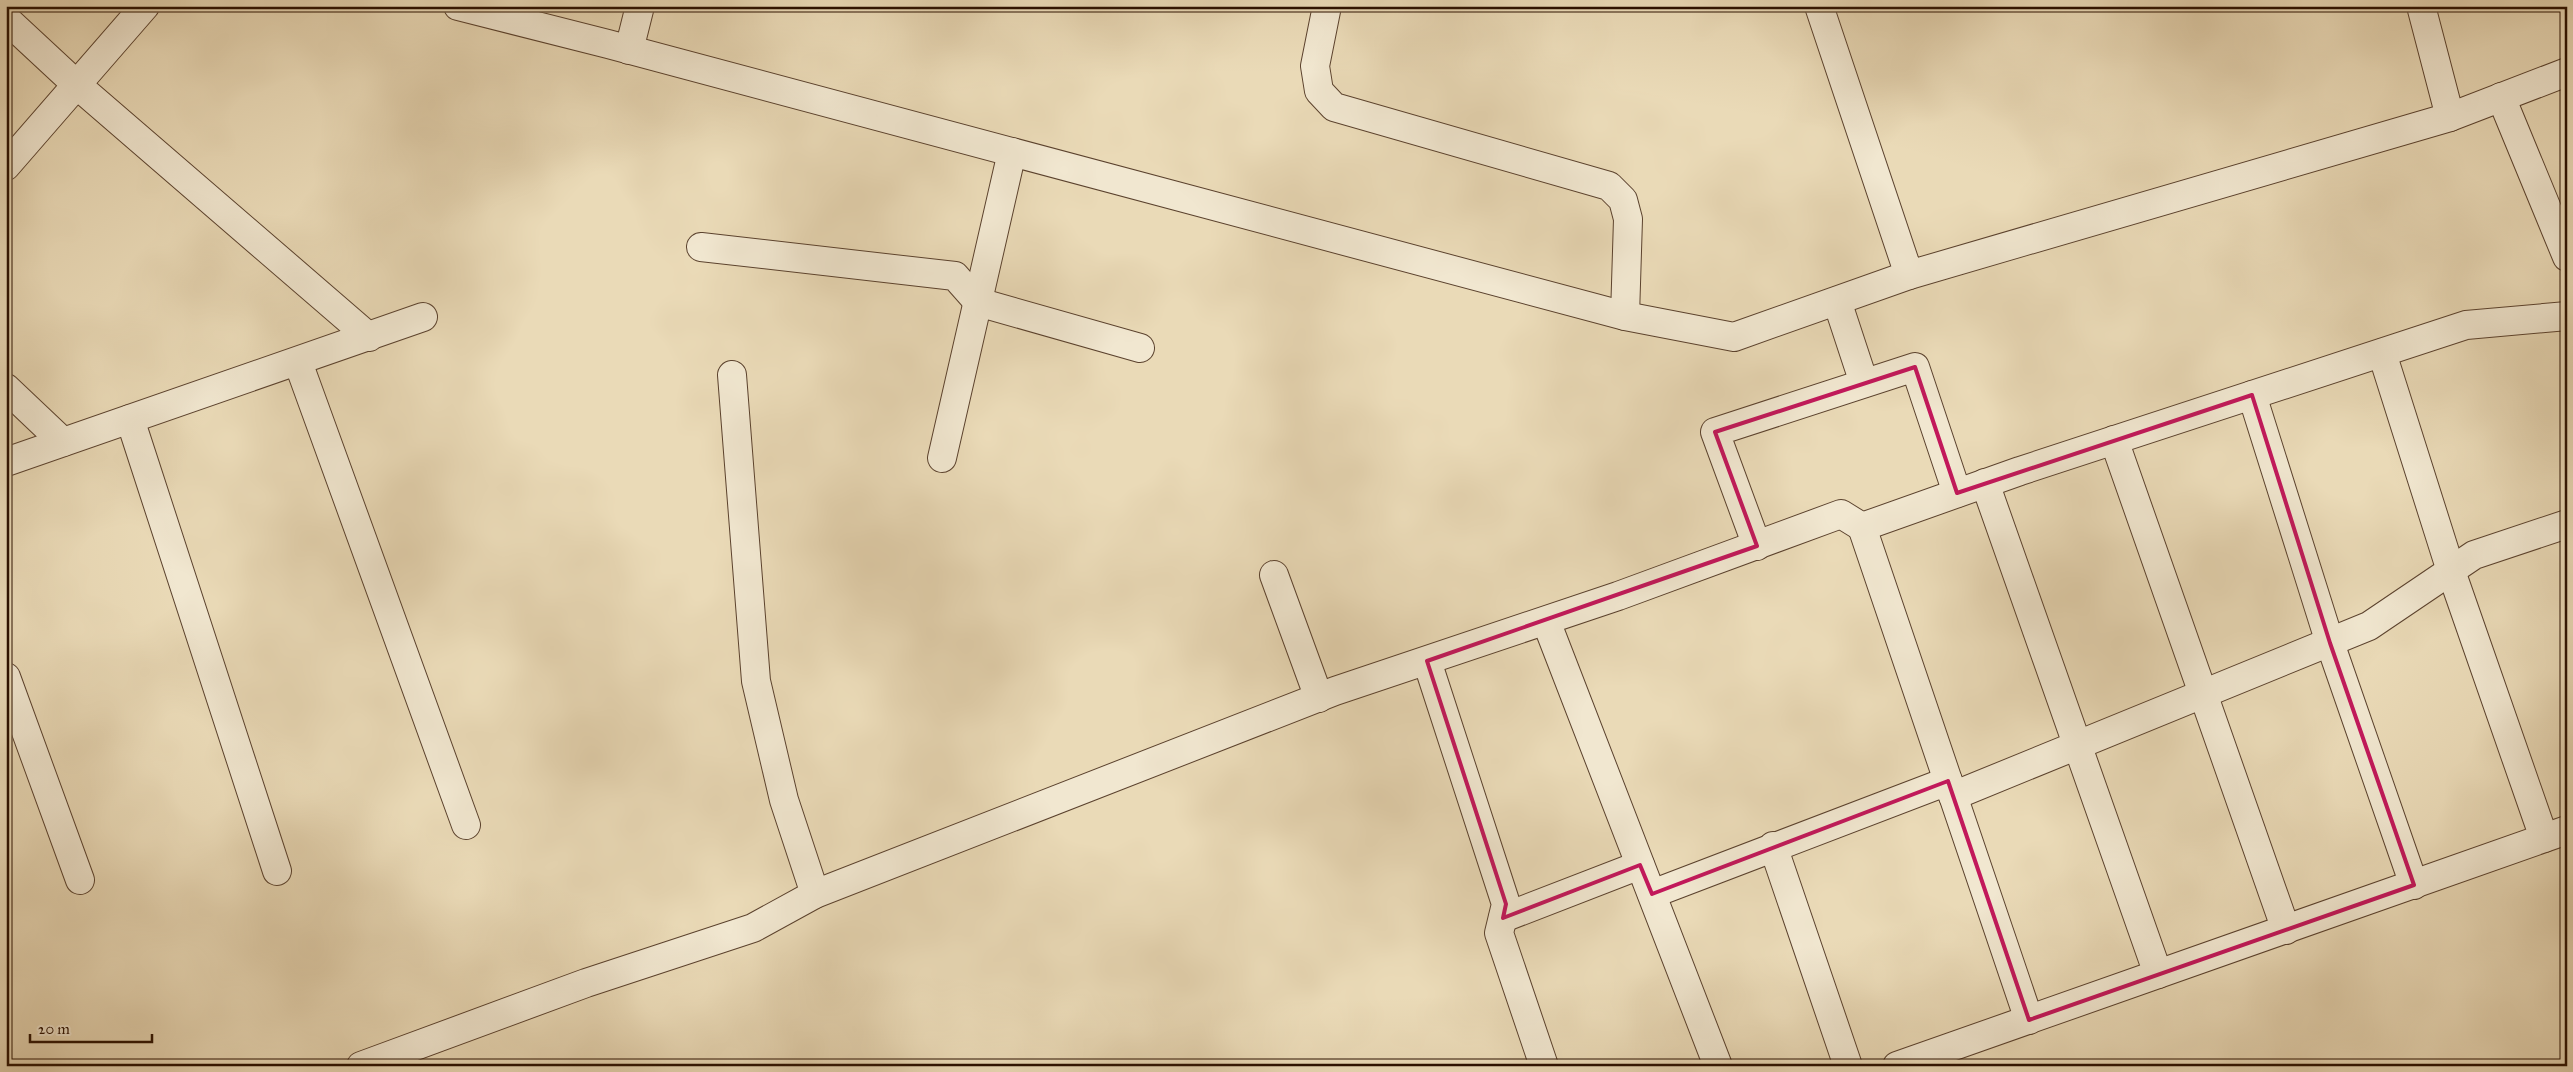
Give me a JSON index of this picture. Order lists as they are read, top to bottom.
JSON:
{
  "scale_bar": "20 m"
}
